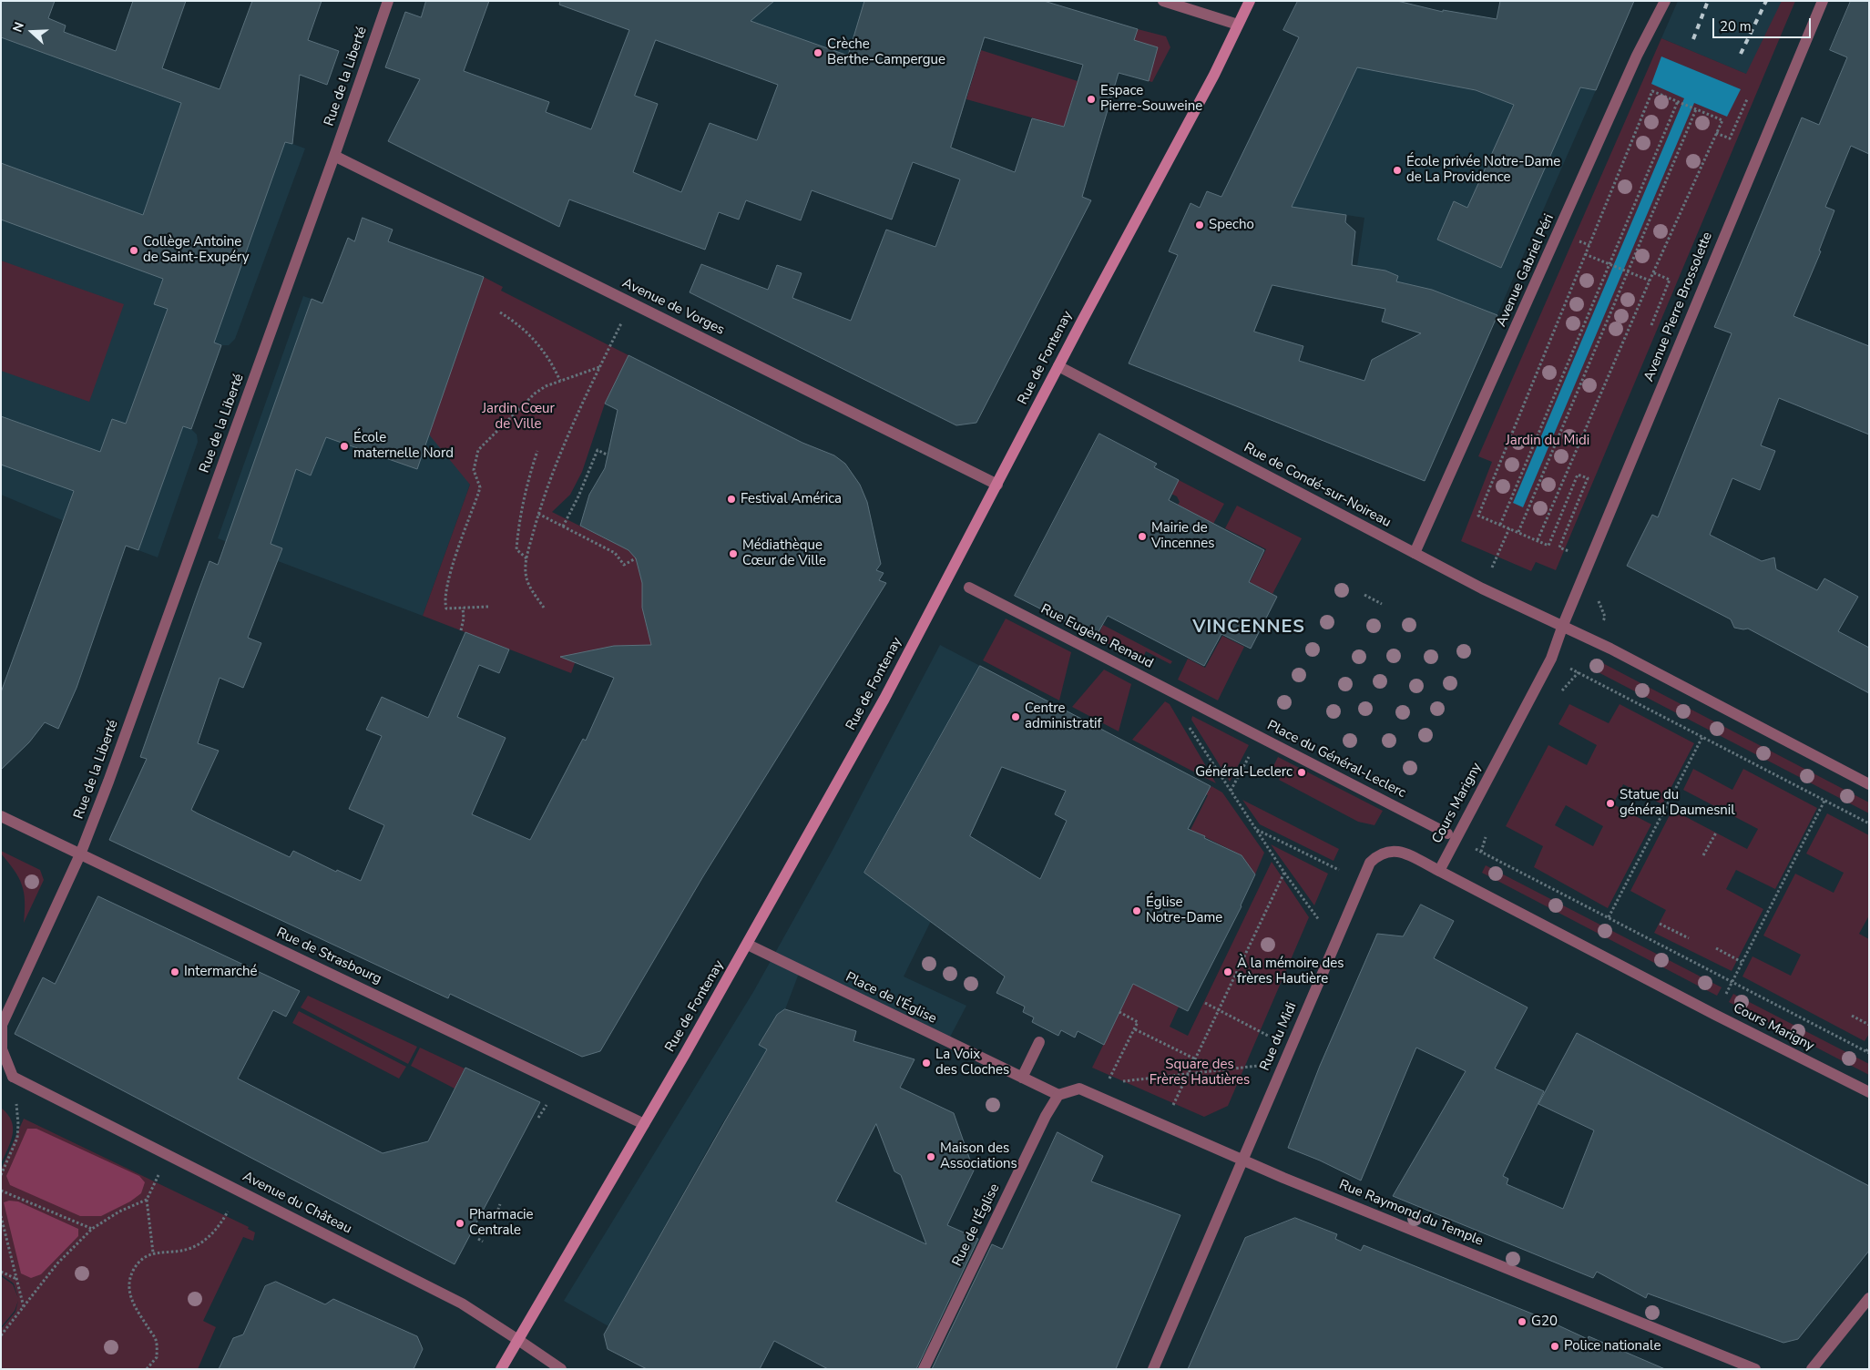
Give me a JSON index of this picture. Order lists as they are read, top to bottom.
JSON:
{
  "streets": {
    "main road": ["Rue de Fontenay"],
    "street": [
      "Rue de la Liberté",
      "Avenue Gabriel Péri",
      "Avenue de Vorges",
      "Avenue Pierre Brossolette",
      "Rue de Condé-sur-Noireau",
      "Rue Eugène Renaud",
      "Place du Général-Leclerc",
      "Cours Marigny",
      "Rue de Strasbourg",
      "Place de l'Église",
      "Rue du Midi",
      "Avenue du Château",
      "Rue Raymond du Temple",
      "Rue de l'Église"
    ]
  },
  "crossings": [
    ["Rue de la Liberté", "Avenue de Vorges"],
    ["Rue de la Liberté", "Rue de Strasbourg"],
    ["Rue de la Liberté", "Avenue du Château"],
    ["Avenue Gabriel Péri", "Rue de Condé-sur-Noireau"],
    ["Avenue de Vorges", "Rue de Fontenay"],
    ["Avenue Pierre Brossolette", "Rue de Condé-sur-Noireau"],
    ["Avenue Pierre Brossolette", "Cours Marigny"],
    ["Rue de Fontenay", "Rue de Condé-sur-Noireau"],
    ["Rue de Fontenay", "Rue de Strasbourg"],
    ["Rue de Fontenay", "Place de l'Église"],
    ["Rue de Fontenay", "Avenue du Château"],
    ["Rue de Condé-sur-Noireau", "Cours Marigny"],
    ["Rue Eugène Renaud", "Place du Général-Leclerc"],
    ["Cours Marigny", "Rue du Midi"],
    ["Place de l'Église", "Rue Raymond du Temple"],
    ["Place de l'Église", "Rue de l'Église"],
    ["Rue du Midi", "Rue Raymond du Temple"],
    ["Rue Raymond du Temple", "Rue de l'Église"]
  ],
  "districts": ["VINCENNES"],
  "parks": ["Jardin Cœur de Ville", "Jardin du Midi", "Square des Frères Hautières"],
  "places": [
    "Crèche Berthe-Campergue",
    "Espace Pierre-Souweine",
    "École privée Notre-Dame de La Providence",
    "Specho",
    "Collège Antoine de Saint-Exupéry",
    "École maternelle Nord",
    "Festival América",
    "Mairie de Vincennes",
    "Médiathèque Cœur de Ville",
    "Centre administratif",
    "Général-Leclerc",
    "Statue du général Daumesnil",
    "Église Notre-Dame",
    "Intermarché",
    "À la mémoire des frères Hautière",
    "La Voix des Cloches",
    "Maison des Associations",
    "Pharmacie Centrale",
    "G20",
    "Police nationale"
  ],
  "scale_bar": "20 m",
  "north": "left"
}
